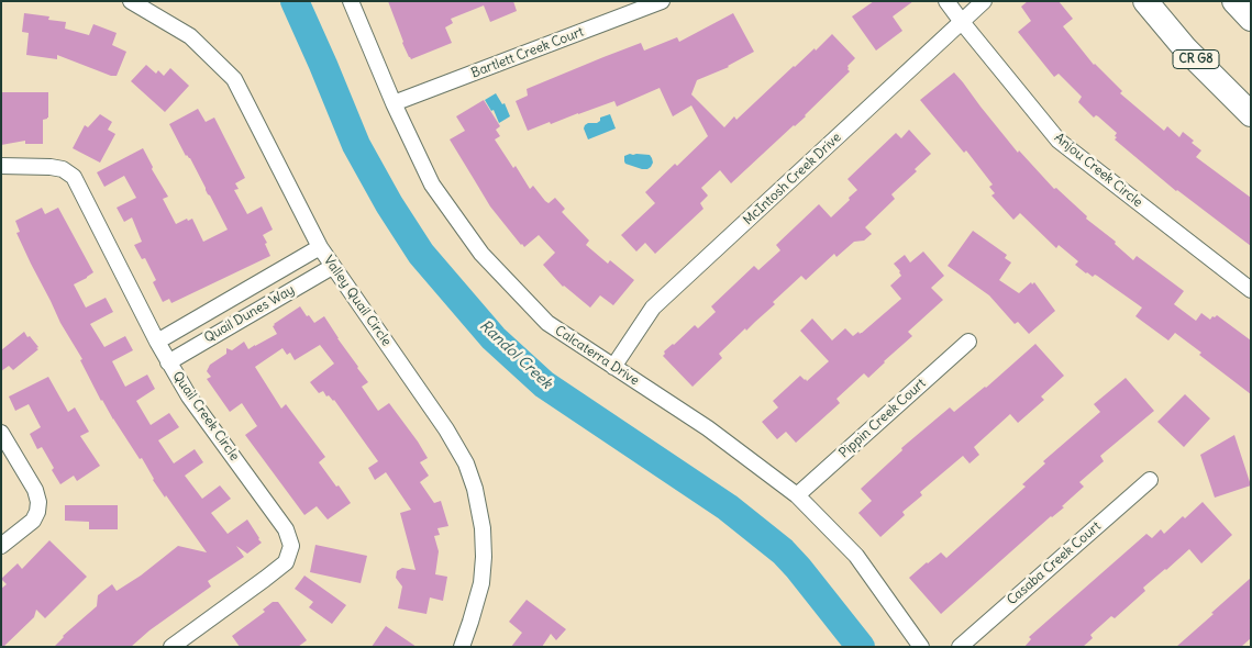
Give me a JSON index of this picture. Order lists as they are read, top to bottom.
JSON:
{
  "streets": {
    "main road": ["CR G8"],
    "street": [
      "Bartlett Creek Court",
      "Anjou Creek Circle",
      "McIntosh Creek Drive",
      "Valley Quail Circle",
      "Quail Dunes Way",
      "Calcaterra Drive",
      "Quail Creek Circle",
      "Pippin Creek Court",
      "Casaba Creek Court"
    ]
  },
  "crossings": [
    ["Bartlett Creek Court", "Calcaterra Drive"],
    ["Anjou Creek Circle", "McIntosh Creek Drive"],
    ["McIntosh Creek Drive", "Calcaterra Drive"],
    ["Valley Quail Circle", "Quail Dunes Way"],
    ["Quail Dunes Way", "Quail Creek Circle"],
    ["Calcaterra Drive", "Pippin Creek Court"]
  ],
  "water": ["Randol Creek"]
}
